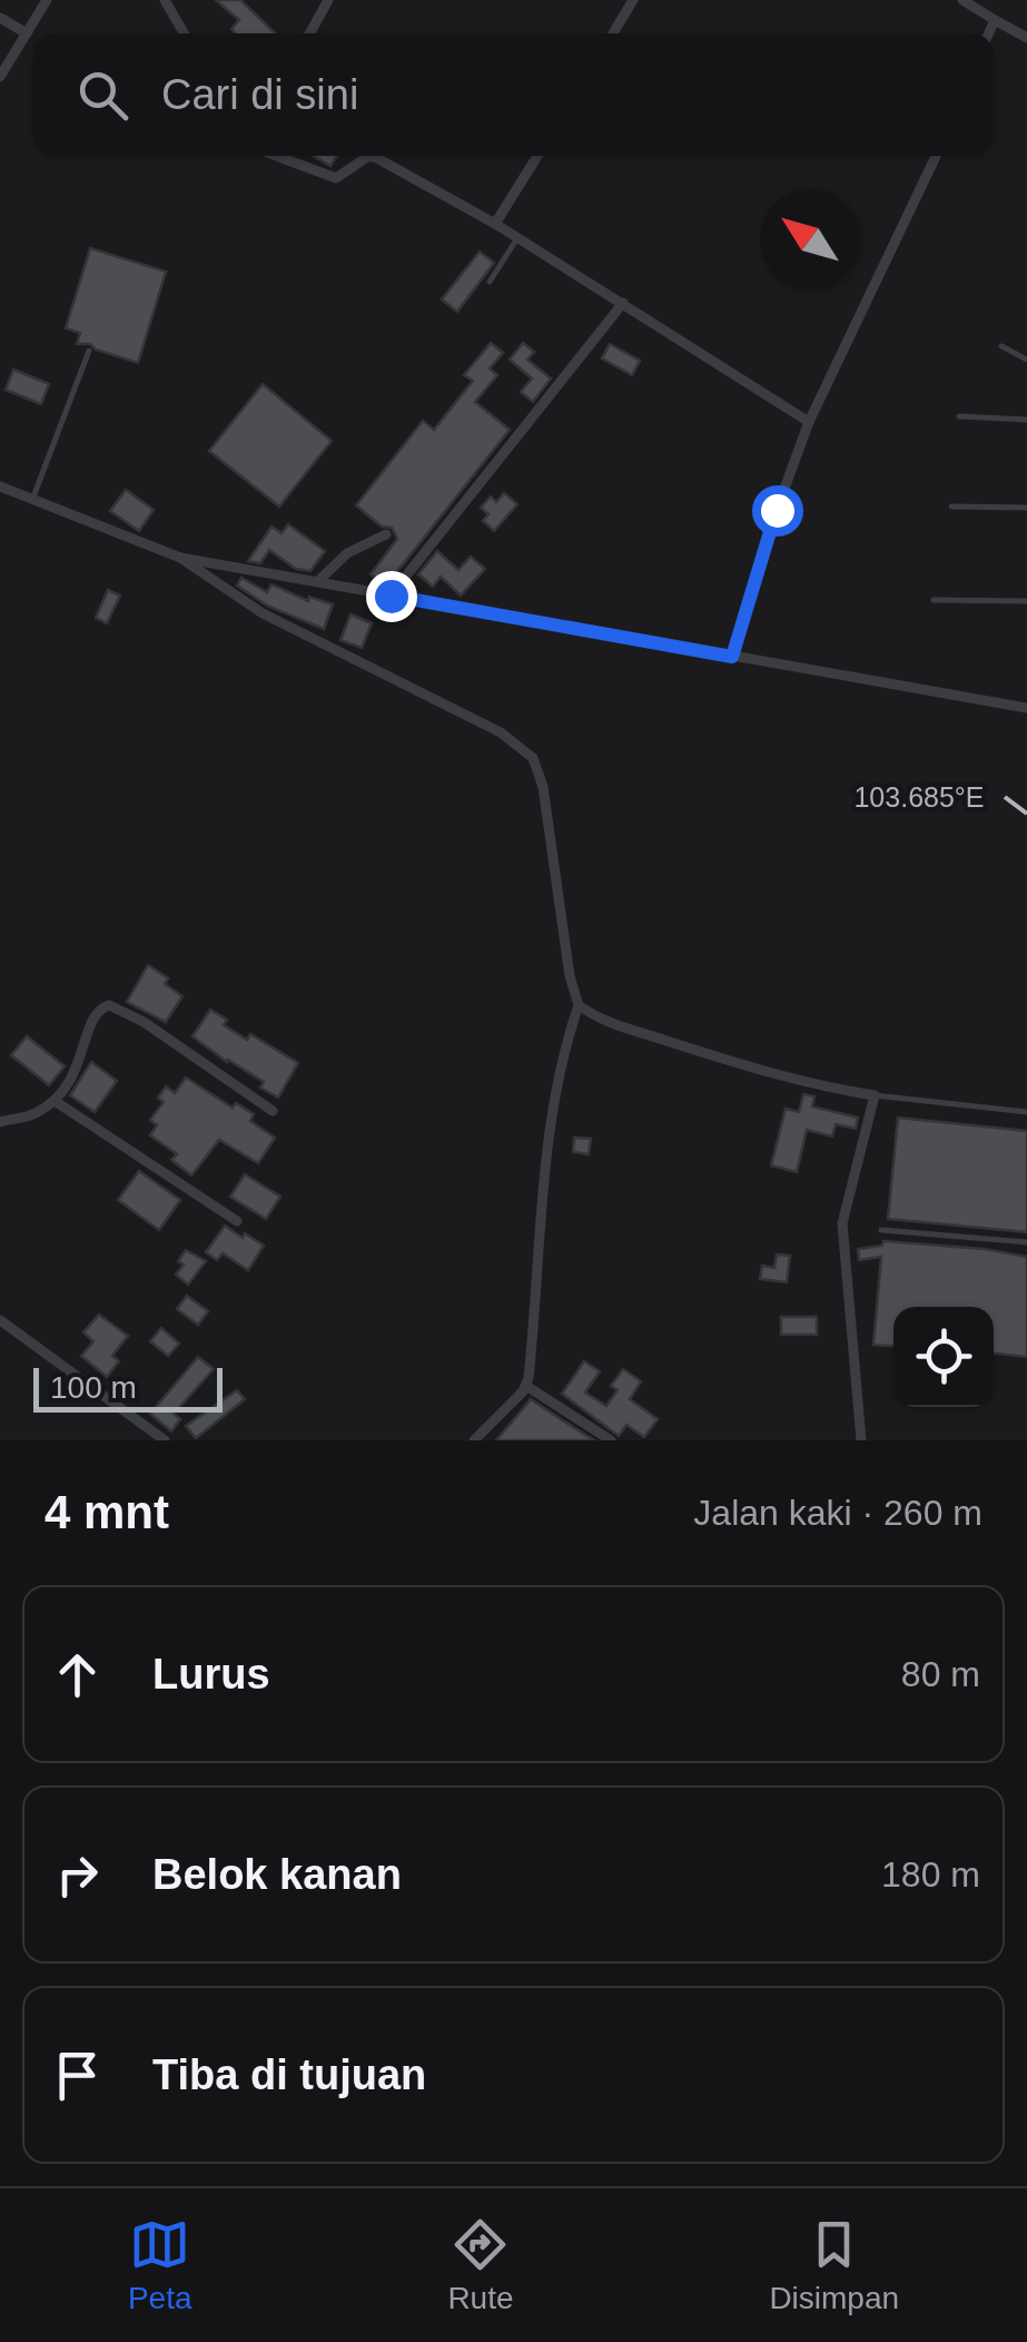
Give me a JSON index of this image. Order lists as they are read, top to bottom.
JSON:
{
  "scale_bar": "100 m",
  "north": "top left",
  "page": {
    "search": "Cari di sini",
    "scale": "100 m",
    "heading": ["4 mnt", "Jalan kaki · 260 m"],
    "list": [
      ["Lurus", "80 m"],
      ["Belok kanan", "180 m"],
      "Tiba di tujuan"
    ],
    "nav": ["Peta", "Rute", "Disimpan"]
  },
  "coordinates": ["103.685°E"]
}
